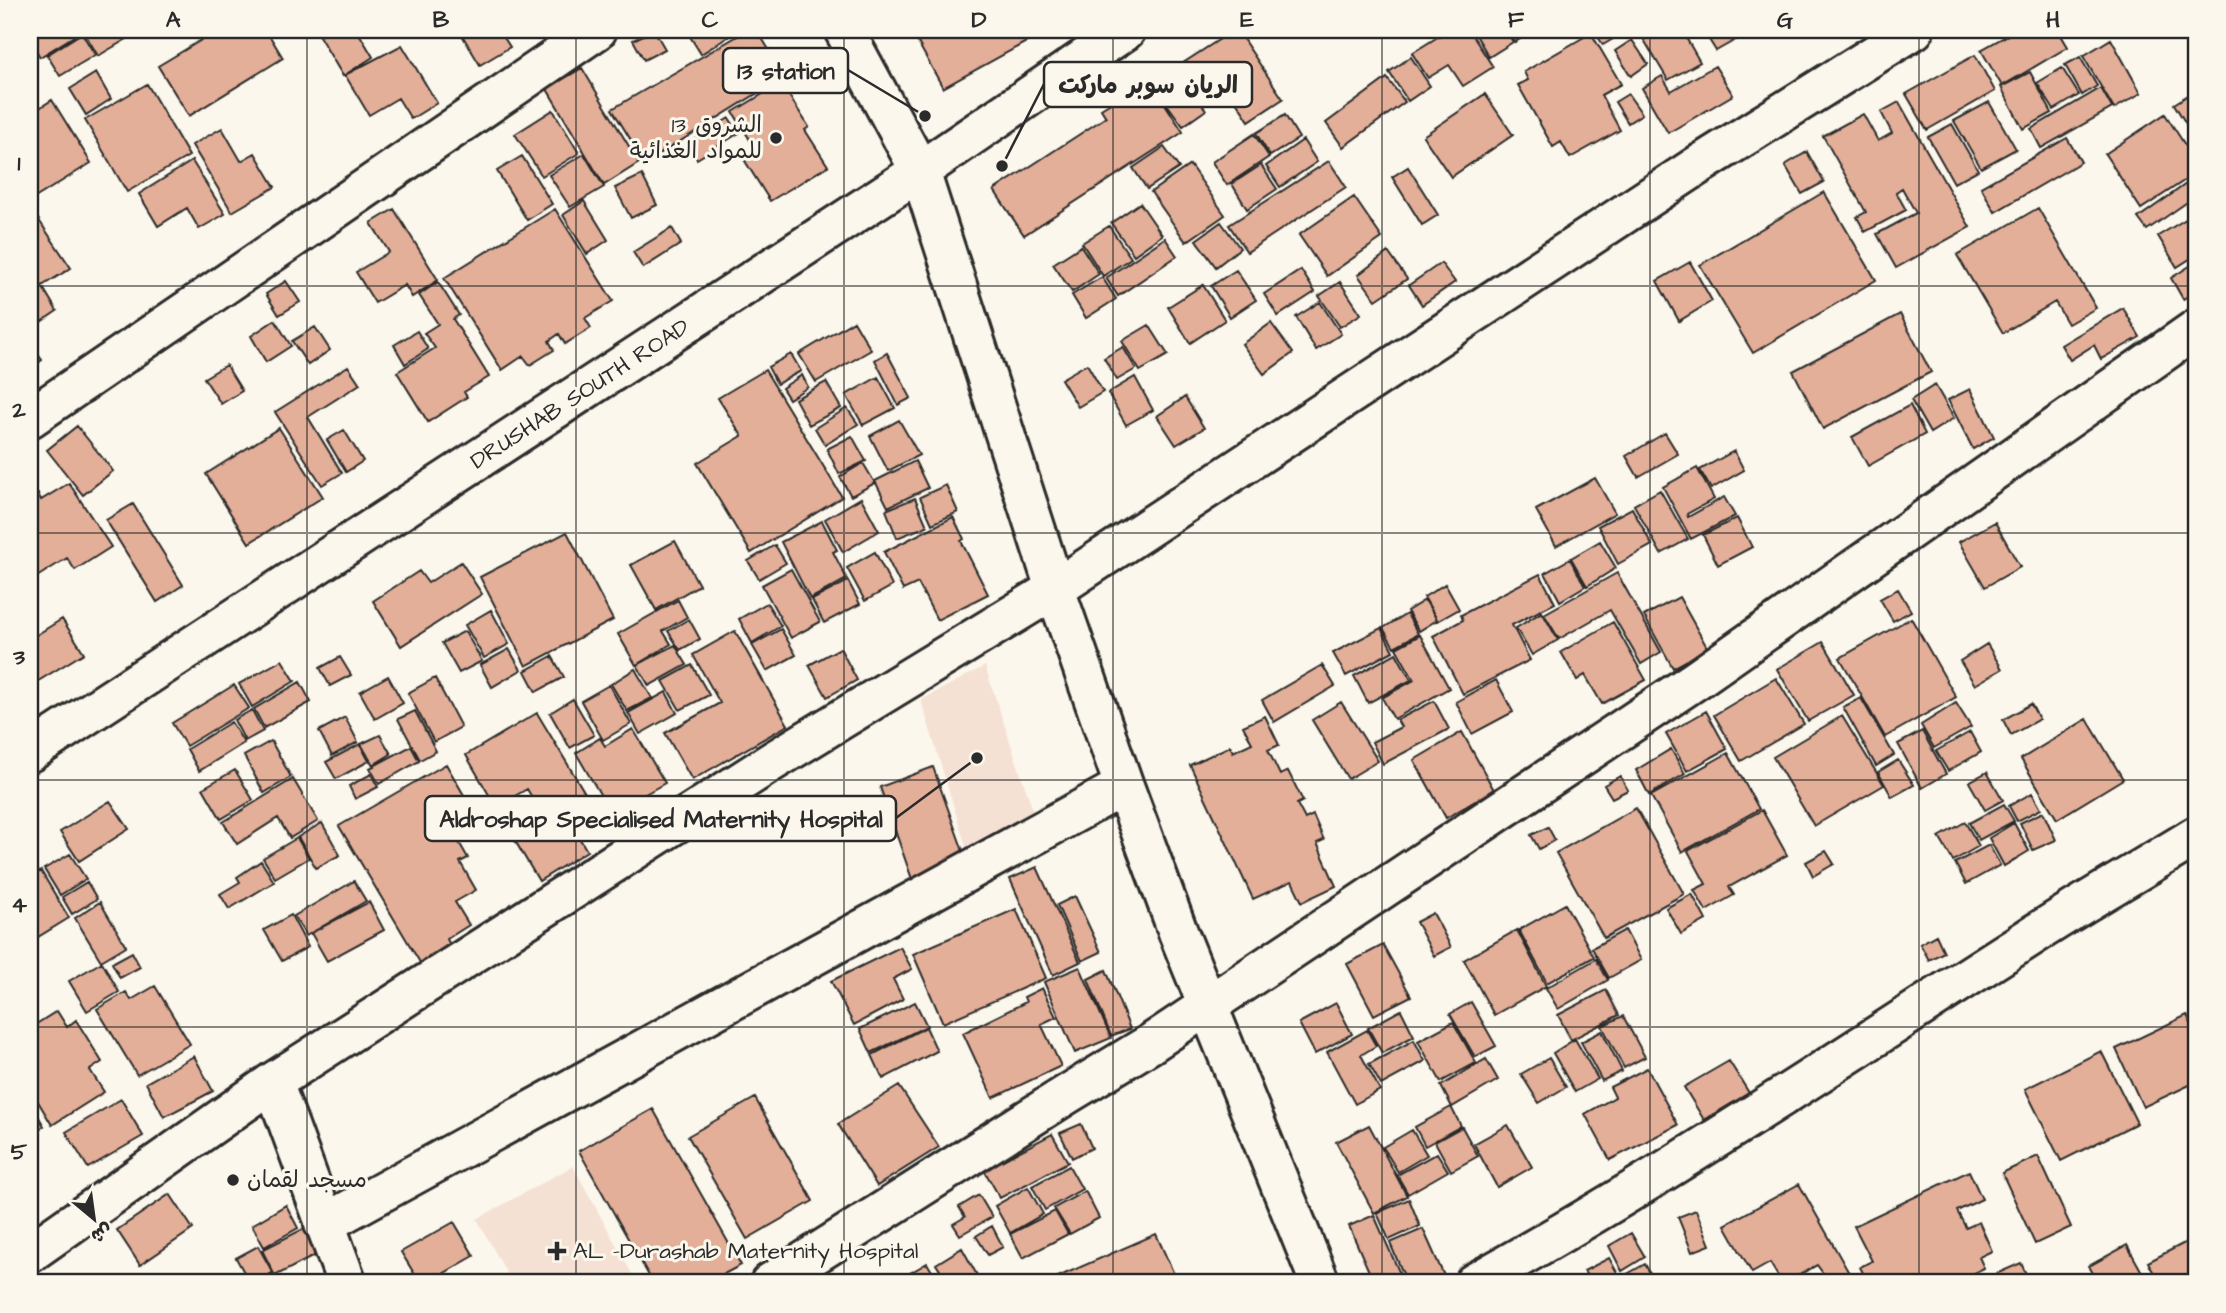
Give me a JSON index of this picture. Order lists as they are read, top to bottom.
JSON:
{
  "streets": {
    "street": ["DRUSHAB SOUTH ROAD"]
  },
  "places": {
    "other": [
      "13 station",
      "الشروق 13 للمواد الغذائية",
      "الريان سوبر ماركت",
      "Aldroshap Specialised Maternity Hospital",
      "مسجد لقمان"
    ],
    "health": ["AL -Durashab Maternity Hospital"]
  },
  "north": "bottom right",
  "grid": {
    "columns": [
      "A",
      "B",
      "C",
      "D",
      "E",
      "F",
      "G",
      "H"
    ],
    "rows": [
      "1",
      "2",
      "3",
      "4",
      "5"
    ]
  }
}
